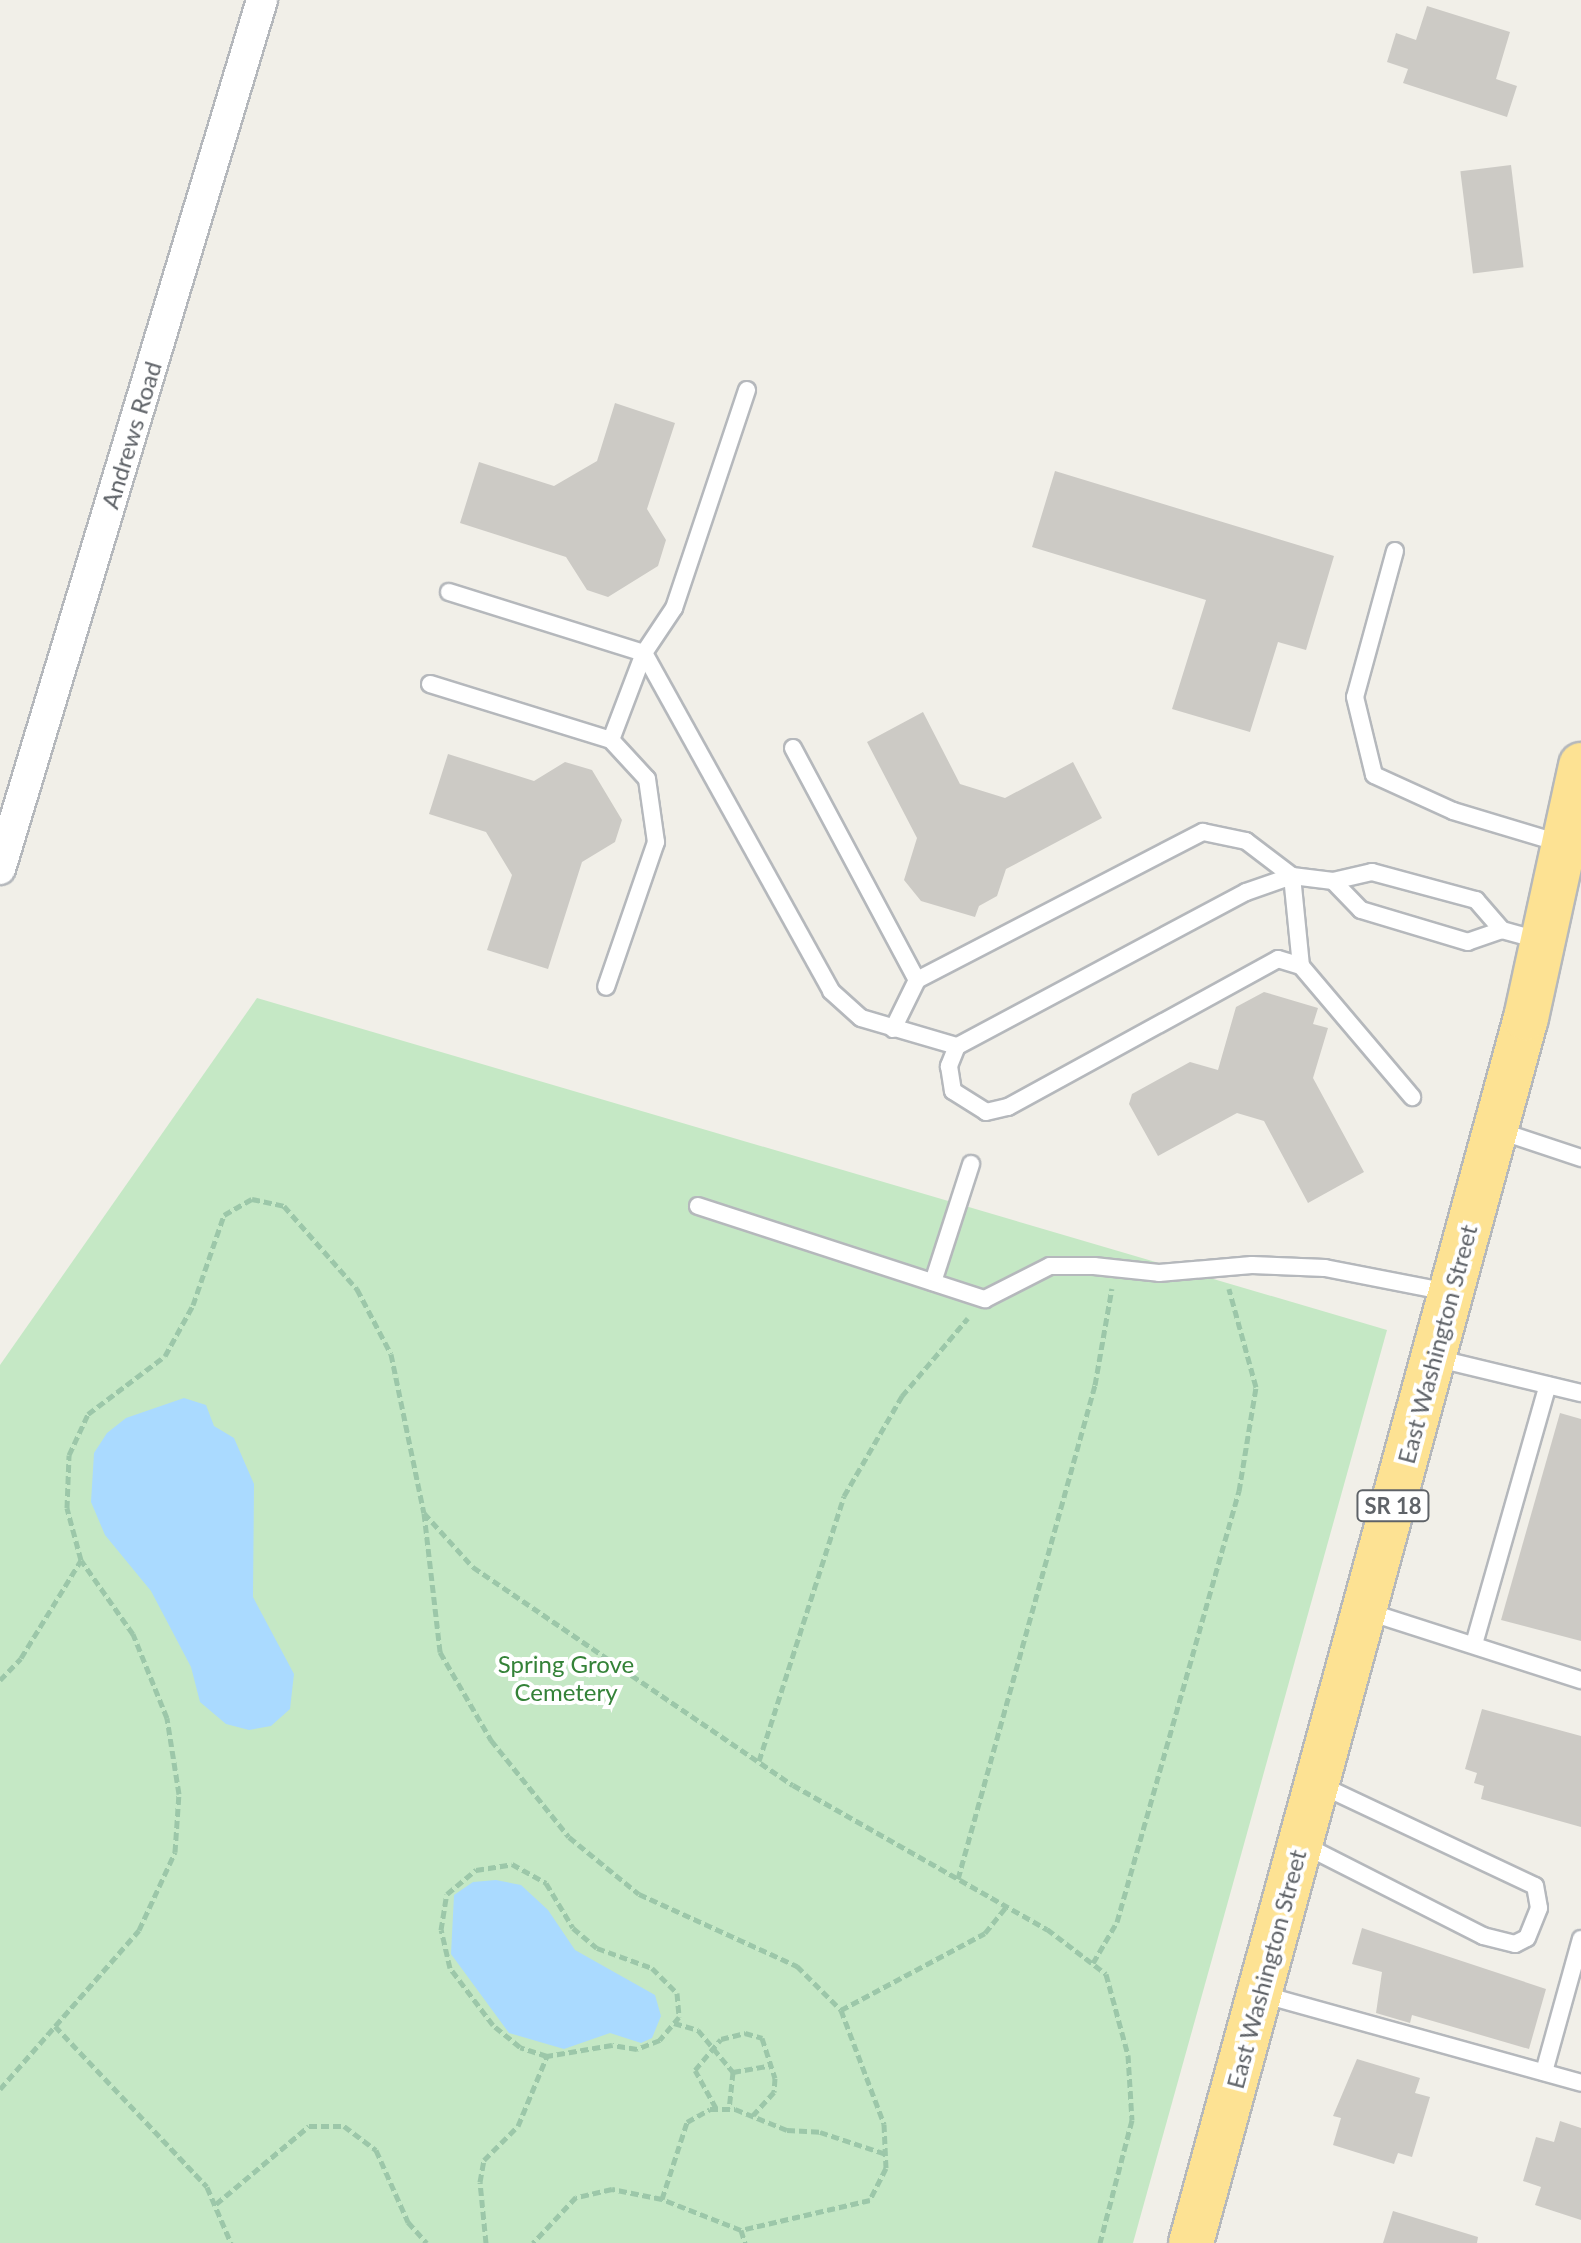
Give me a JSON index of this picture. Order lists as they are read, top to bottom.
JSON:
{
  "streets": {
    "highway": ["East Washington Street", "SR 18"],
    "street": ["Andrews Road"]
  },
  "parks": ["Spring Grove Cemetery"]
}
